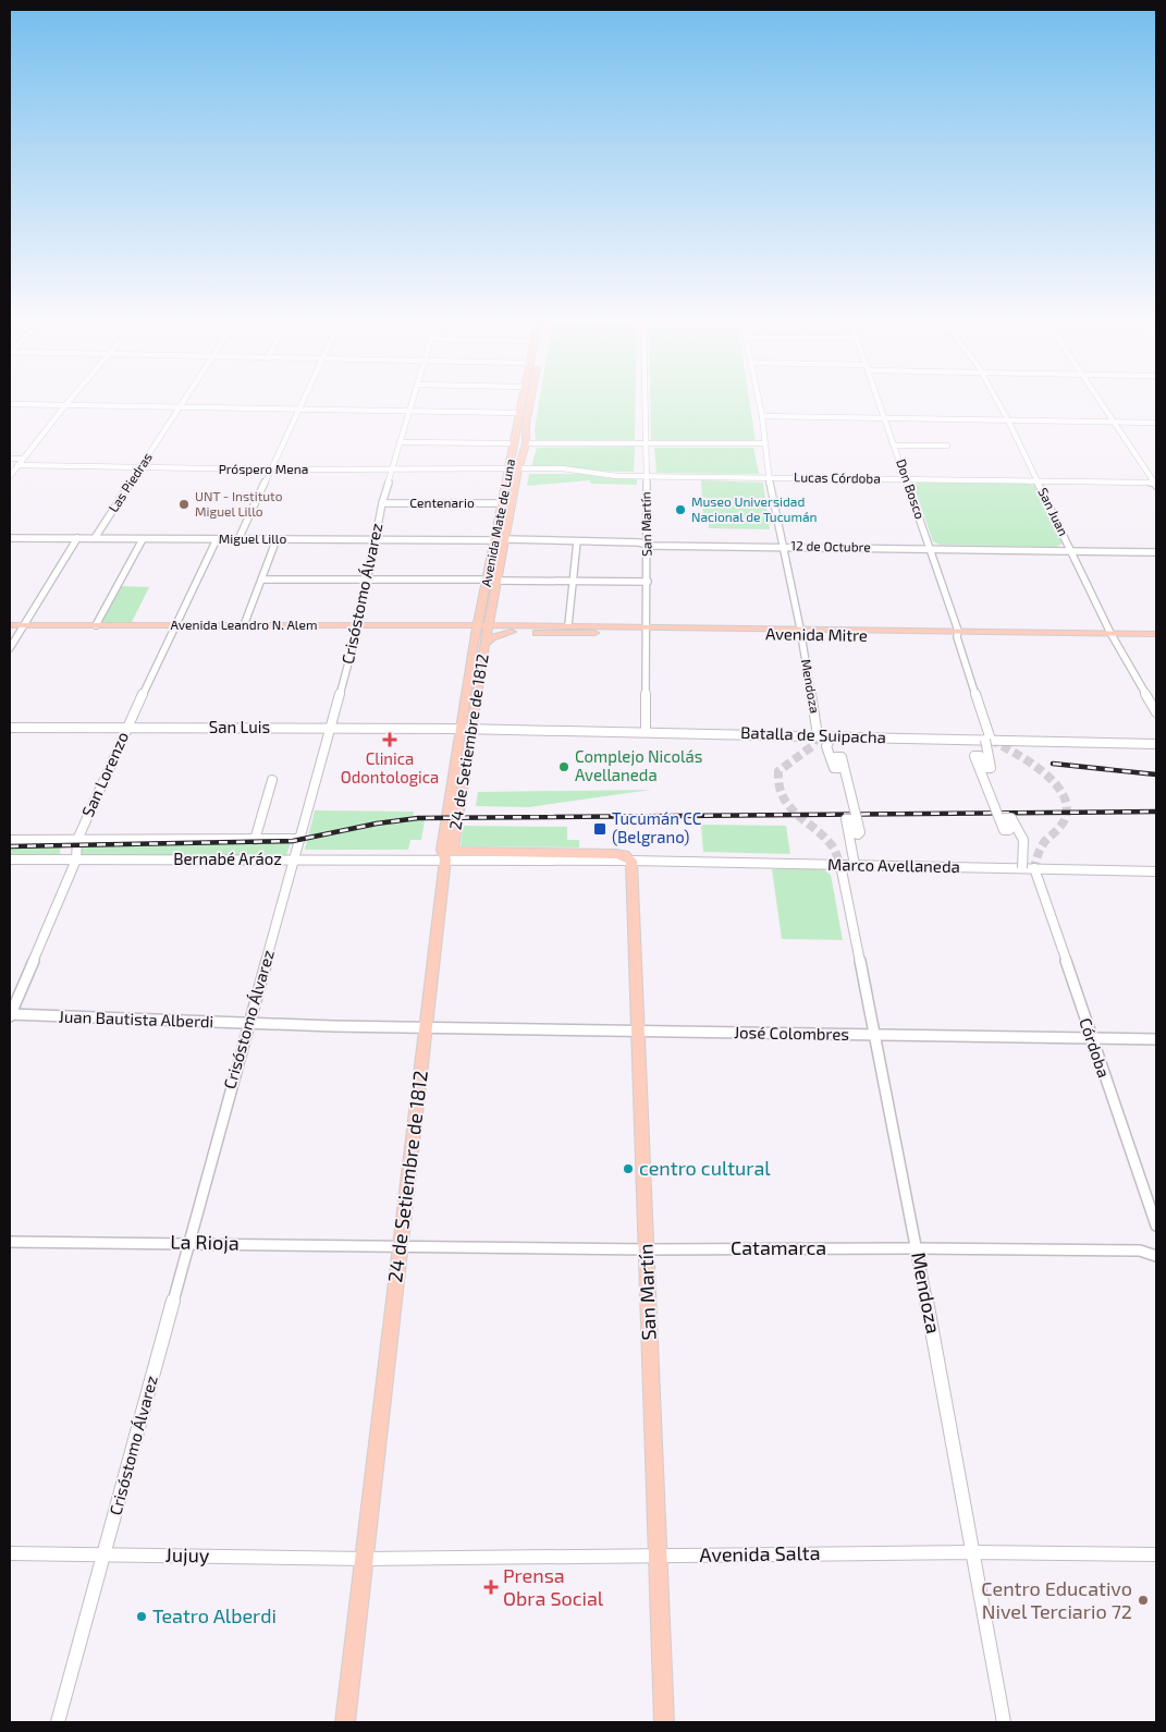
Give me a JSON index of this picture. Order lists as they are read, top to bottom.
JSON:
{
  "streets": {
    "main road": [
      "Avenida Mate de Luna",
      "San Martín",
      "Avenida Leandro N. Alem",
      "Avenida Mitre",
      "24 de Setiembre de 1812",
      "Marco Avellaneda"
    ],
    "street": [
      "Próspero Mena",
      "Lucas Córdoba",
      "Las Piedras",
      "Don Bosco",
      "Centenario",
      "San Juan",
      "Miguel Lillo",
      "12 de Octubre",
      "Crisóstomo Álvarez",
      "Mendoza",
      "San Luis",
      "Batalla de Suipacha",
      "San Lorenzo",
      "Bernabé Aráoz",
      "Juan Bautista Alberdi",
      "José Colombres",
      "Córdoba",
      "La Rioja",
      "Catamarca",
      "Avenida Salta",
      "Jujuy"
    ]
  },
  "crossings": [
    ["Próspero Mena", "Lucas Córdoba"],
    ["Próspero Mena", "Las Piedras"],
    ["Próspero Mena", "Avenida Mate de Luna"],
    ["Próspero Mena", "Crisóstomo Álvarez"],
    ["Lucas Córdoba", "Don Bosco"],
    ["Lucas Córdoba", "San Juan"],
    ["Lucas Córdoba", "Avenida Mate de Luna"],
    ["Lucas Córdoba", "San Martín"],
    ["Lucas Córdoba", "Mendoza"],
    ["Las Piedras", "Miguel Lillo"],
    ["Don Bosco", "12 de Octubre"],
    ["Don Bosco", "Avenida Mitre"],
    ["Centenario", "Avenida Mate de Luna"],
    ["Centenario", "Crisóstomo Álvarez"],
    ["San Juan", "12 de Octubre"],
    ["San Juan", "Avenida Mitre"],
    ["Avenida Mate de Luna", "Miguel Lillo"],
    ["Avenida Mate de Luna", "12 de Octubre"],
    ["Avenida Mate de Luna", "Avenida Leandro N. Alem"],
    ["Avenida Mate de Luna", "Avenida Mitre"],
    ["Avenida Mate de Luna", "24 de Setiembre de 1812"],
    ["San Martín", "12 de Octubre"],
    ["San Martín", "Avenida Mitre"],
    ["San Martín", "Batalla de Suipacha"],
    ["San Martín", "Marco Avellaneda"],
    ["San Martín", "José Colombres"],
    ["San Martín", "Catamarca"],
    ["San Martín", "Avenida Salta"],
    ["Miguel Lillo", "Crisóstomo Álvarez"],
    ["Miguel Lillo", "San Lorenzo"],
    ["12 de Octubre", "Mendoza"],
    ["Crisóstomo Álvarez", "Avenida Leandro N. Alem"],
    ["Crisóstomo Álvarez", "San Luis"],
    ["Crisóstomo Álvarez", "Bernabé Aráoz"],
    ["Crisóstomo Álvarez", "Juan Bautista Alberdi"],
    ["Crisóstomo Álvarez", "La Rioja"],
    ["Crisóstomo Álvarez", "Jujuy"],
    ["Avenida Leandro N. Alem", "Avenida Mitre"],
    ["Avenida Leandro N. Alem", "24 de Setiembre de 1812"],
    ["Avenida Leandro N. Alem", "San Lorenzo"],
    ["Avenida Mitre", "Mendoza"],
    ["Avenida Mitre", "24 de Setiembre de 1812"],
    ["Mendoza", "Batalla de Suipacha"],
    ["Mendoza", "Marco Avellaneda"],
    ["Mendoza", "José Colombres"],
    ["Mendoza", "Catamarca"],
    ["Mendoza", "Avenida Salta"],
    ["San Luis", "Batalla de Suipacha"],
    ["San Luis", "24 de Setiembre de 1812"],
    ["San Luis", "San Lorenzo"],
    ["Batalla de Suipacha", "24 de Setiembre de 1812"],
    ["24 de Setiembre de 1812", "Bernabé Aráoz"],
    ["24 de Setiembre de 1812", "Marco Avellaneda"],
    ["24 de Setiembre de 1812", "Juan Bautista Alberdi"],
    ["24 de Setiembre de 1812", "José Colombres"],
    ["24 de Setiembre de 1812", "La Rioja"],
    ["24 de Setiembre de 1812", "Catamarca"],
    ["24 de Setiembre de 1812", "Avenida Salta"],
    ["24 de Setiembre de 1812", "Jujuy"],
    ["San Lorenzo", "Bernabé Aráoz"],
    ["San Lorenzo", "Juan Bautista Alberdi"],
    ["Bernabé Aráoz", "Marco Avellaneda"],
    ["Marco Avellaneda", "Córdoba"],
    ["Juan Bautista Alberdi", "José Colombres"],
    ["José Colombres", "Córdoba"],
    ["La Rioja", "Catamarca"],
    ["Avenida Salta", "Jujuy"]
  ],
  "places": {
    "other": [
      "UNT - Instituto Miguel Lillo",
      "Museo Universidad Nacional de Tucumán",
      "Complejo Nicolás Avellaneda",
      "centro cultural",
      "Centro Educativo Nivel Terciario 72",
      "Teatro Alberdi"
    ],
    "health": ["Clinica Odontologica", "Prensa Obra Social"],
    "transit": ["Tucumán CC (Belgrano)"]
  }
}
